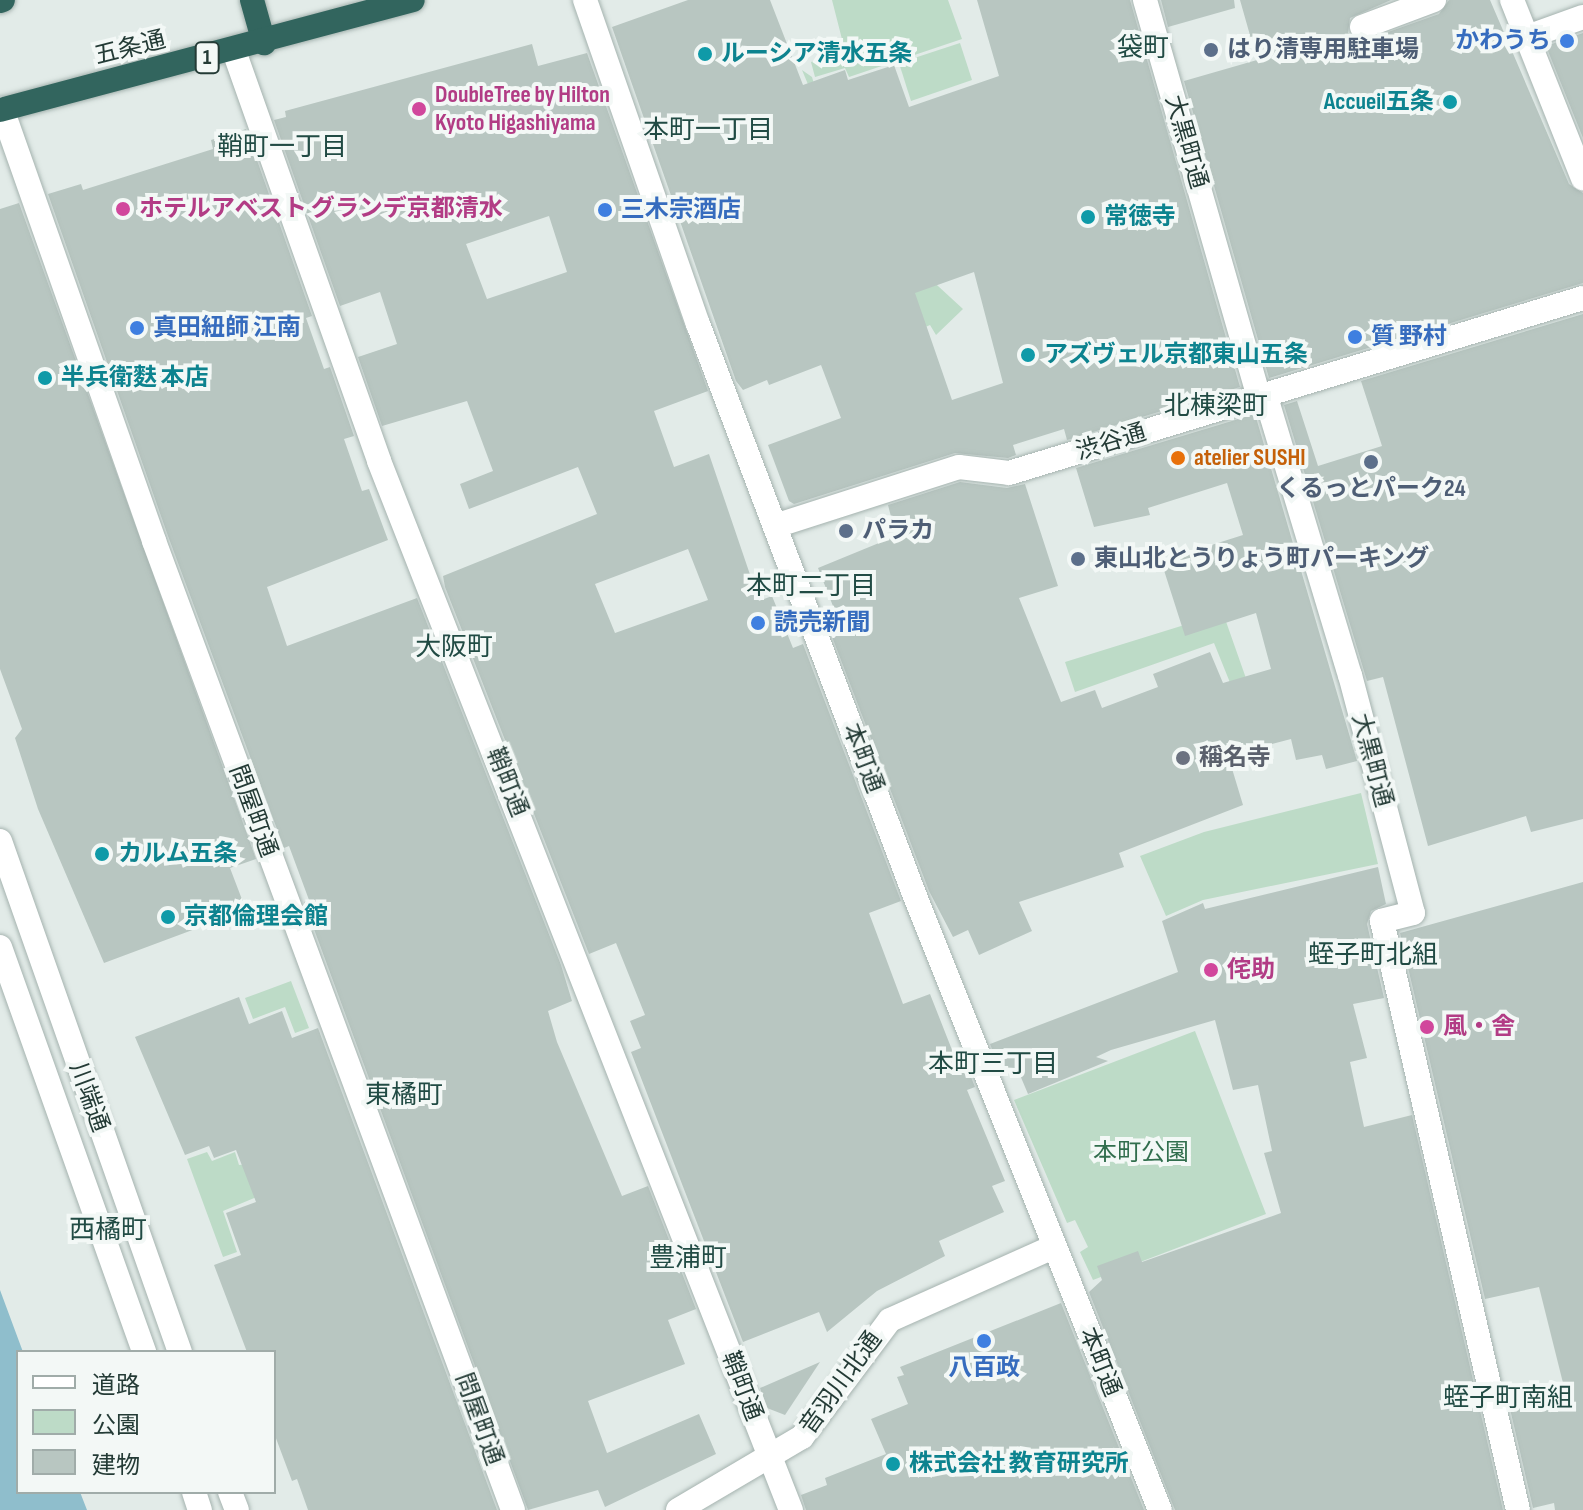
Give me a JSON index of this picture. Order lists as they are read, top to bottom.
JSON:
{
  "streets": {
    "highway": ["五条通", "1"],
    "street": [
      "大黒町通",
      "渋谷通",
      "本町通",
      "鞘町通",
      "問屋町通",
      "川端通",
      "音羽川北通"
    ]
  },
  "crossings": [
    ["五条通", "鞘町通"],
    ["五条通", "問屋町通"],
    ["大黒町通", "渋谷通"],
    ["渋谷通", "本町通"],
    ["本町通", "音羽川北通"],
    ["鞘町通", "音羽川北通"]
  ],
  "districts": [
    "袋町",
    "本町一丁目",
    "鞘町一丁目",
    "北棟梁町",
    "本町二丁目",
    "大阪町",
    "蛭子町北組",
    "本町三丁目",
    "東橘町",
    "西橘町",
    "豊浦町",
    "蛭子町南組"
  ],
  "parks": ["本町公園"],
  "places": [
    "かわうち",
    "はり清専用駐車場",
    "ルーシア清水五条",
    "Accueil五条",
    "DoubleTree by Hilton Kyoto Higashiyama",
    "ホテルアベスト グランデ京都清水",
    "三木宗酒店",
    "常徳寺",
    "真田紐師 江南",
    "質 野村",
    "アズヴェル京都東山五条",
    "半兵衛麩 本店",
    "atelier SUSHI",
    "くるっとパーク24",
    "パラカ",
    "東山北とうりょう町パーキング",
    "読売新聞",
    "稱名寺",
    "カルム五条",
    "京都倫理会館",
    "侘助",
    "風・舎",
    "八百政",
    "株式会社 教育研究所"
  ],
  "legend": ["道路", "公園", "建物"]
}
